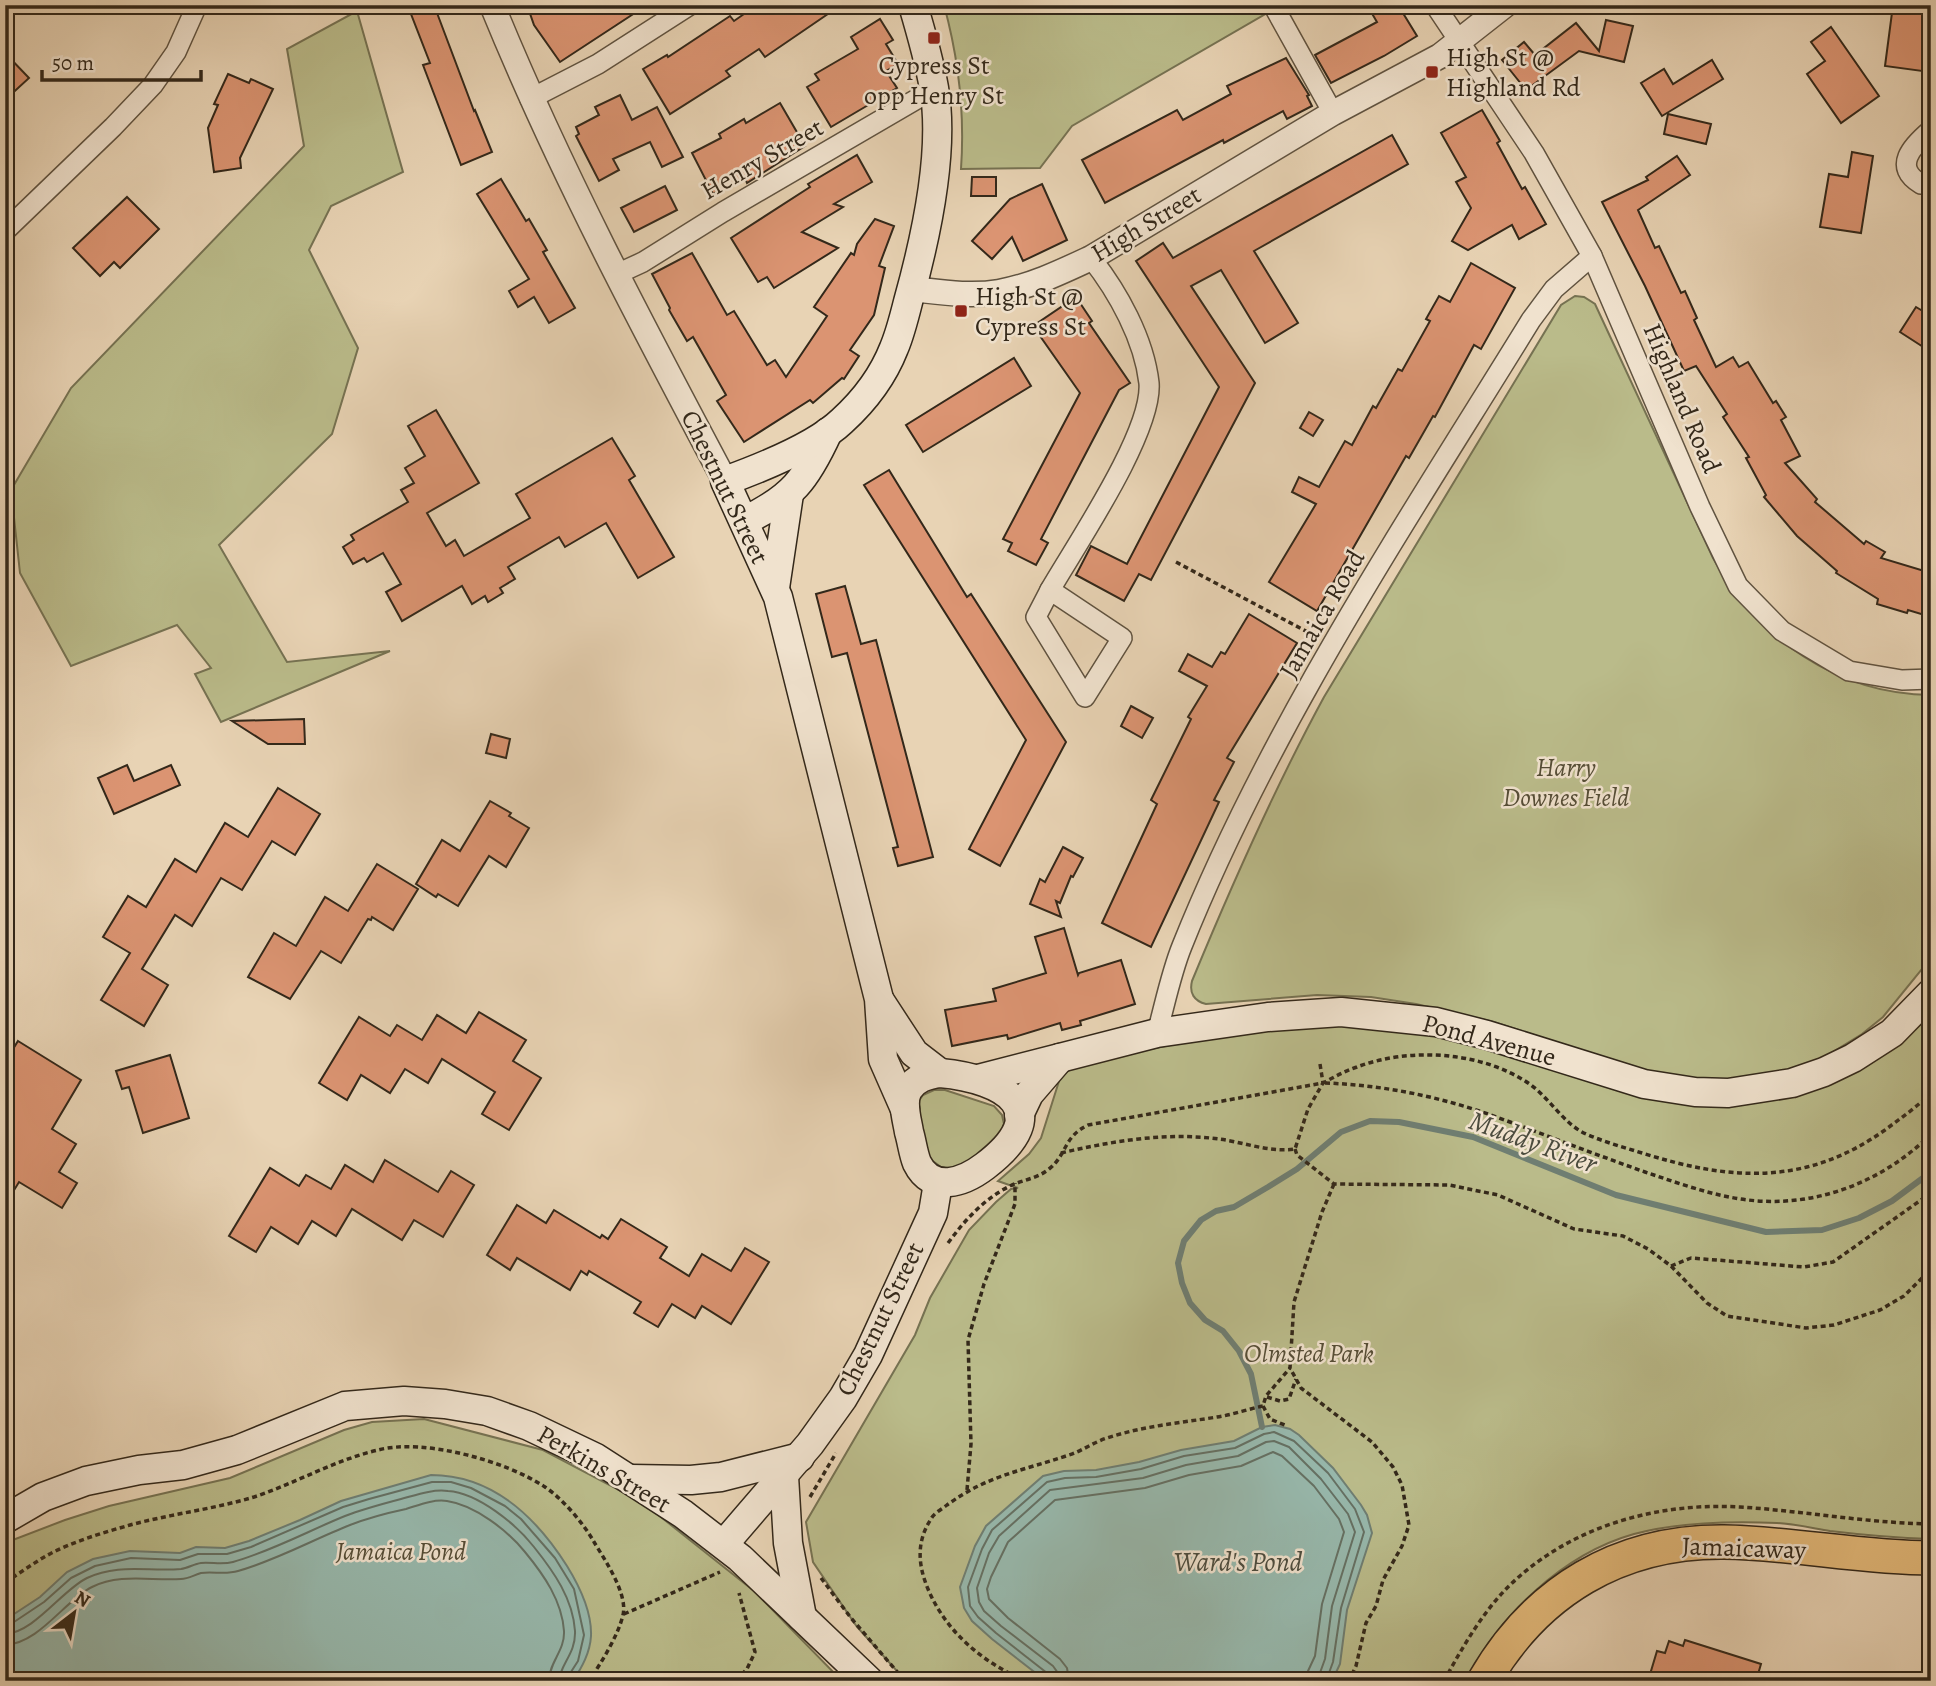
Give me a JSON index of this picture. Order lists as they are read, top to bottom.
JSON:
{
  "streets": {
    "highway": ["Jamaicaway"],
    "main road": ["Chestnut Street", "Pond Avenue", "Perkins Street"],
    "street": [
      "Henry Street",
      "High Street",
      "Highland Road",
      "Jamaica Road"
    ]
  },
  "crossings": [
    ["Henry Street", "Chestnut Street"],
    ["High Street", "Highland Road"],
    ["Highland Road", "Jamaica Road"],
    ["Chestnut Street", "Pond Avenue"],
    ["Chestnut Street", "Perkins Street"],
    ["Jamaica Road", "Pond Avenue"]
  ],
  "water": ["Muddy River", "Ward's Pond"],
  "parks": ["Harry Downes Field", "Olmsted Park", "Jamaica Pond"],
  "places": {
    "transit": ["Cypress St opp Henry St", "High St @ Highland Rd", "High St @ Cypress St"]
  },
  "scale_bar": "50 m",
  "north": "top right"
}
